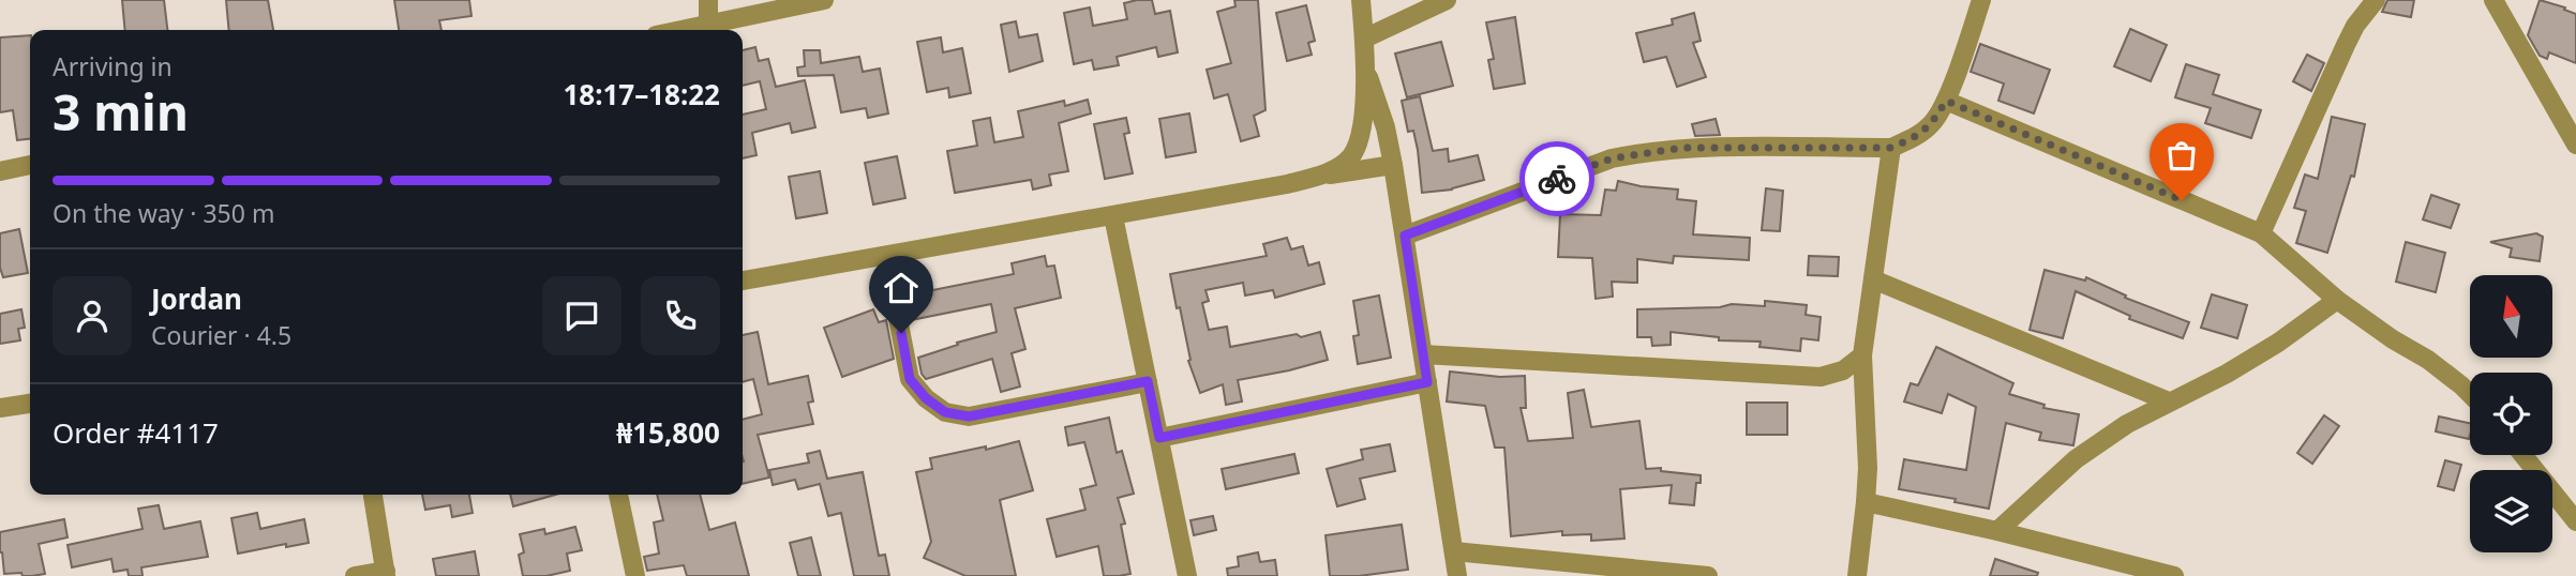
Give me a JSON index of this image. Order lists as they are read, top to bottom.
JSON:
{
  "north": "top",
  "page": {
    "heading": ["3 min", "Arriving in", "18:17–18:22"],
    "panel": [
      "Jordan",
      "Courier · 4.5",
      "Order #4117",
      "₦15,800"
    ],
    "bar": "On the way · 350 m"
  }
}
